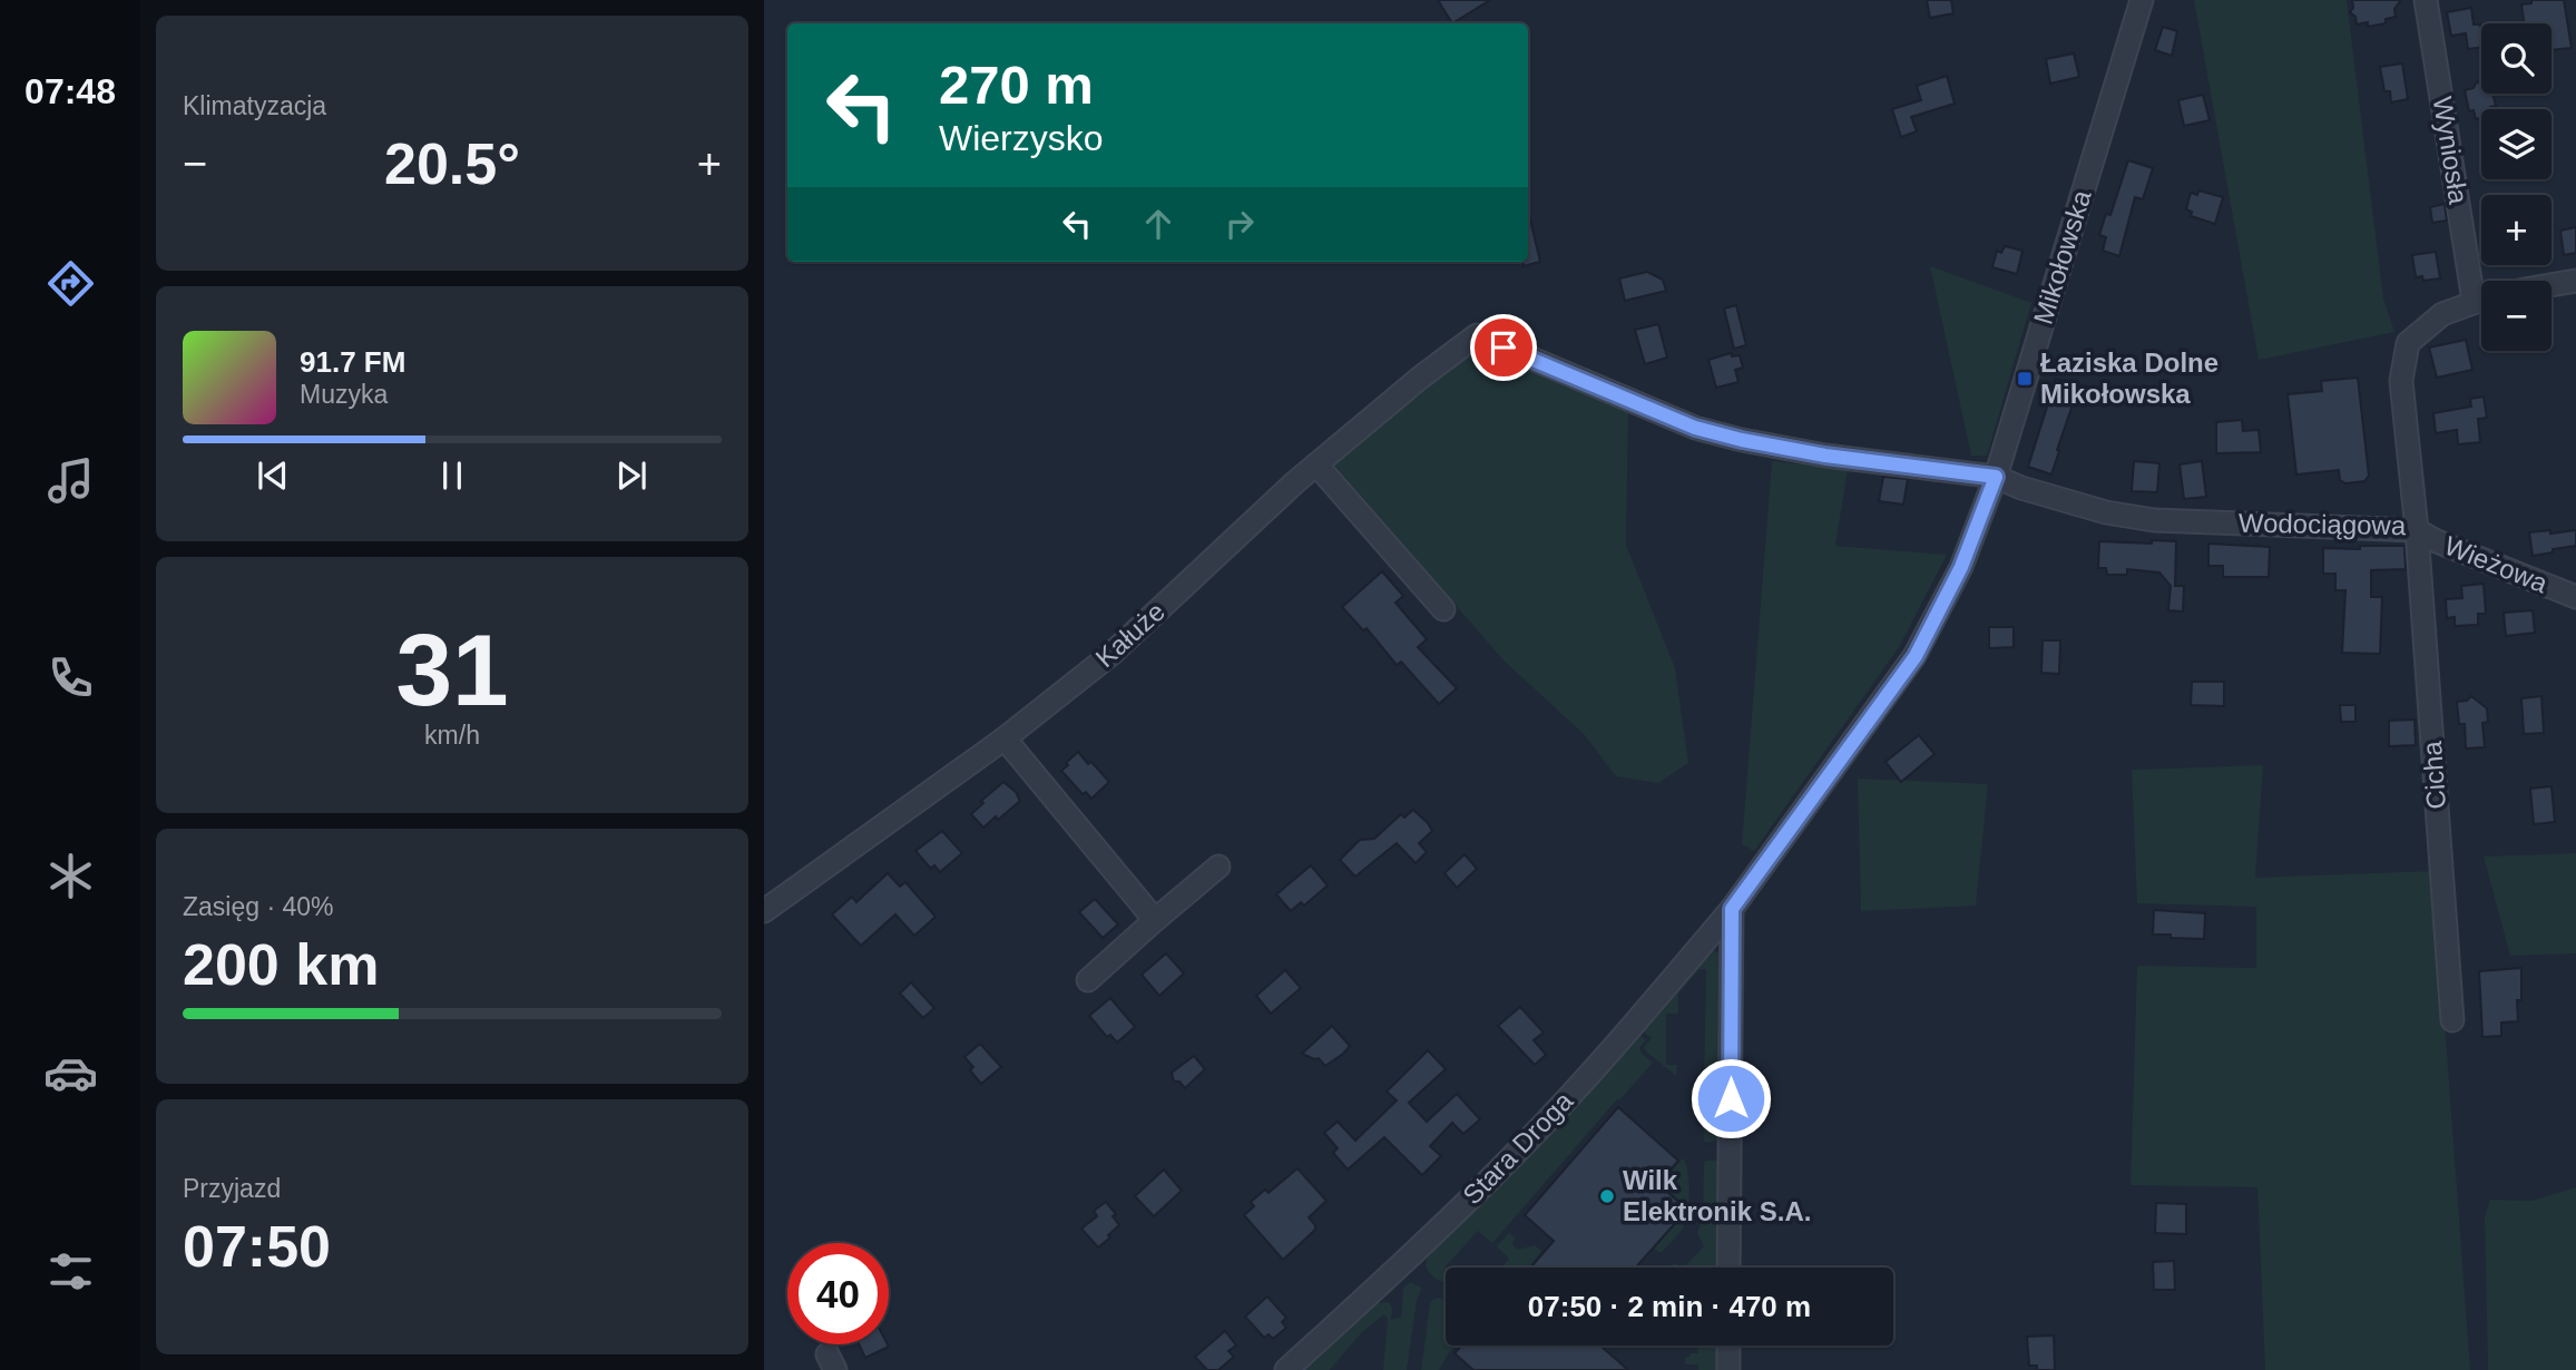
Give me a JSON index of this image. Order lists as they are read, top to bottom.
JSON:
{
  "streets": {
    "street": [
      "Wyniosła",
      "Mikołowska",
      "Wodociągowa",
      "Wieżowa",
      "Kałuże",
      "Cicha",
      "Stara Droga"
    ]
  },
  "crossings": [
    ["Mikołowska", "Wodociągowa"],
    ["Mikołowska", "Stara Droga"],
    ["Wodociągowa", "Wieżowa"],
    ["Wodociągowa", "Kałuże"],
    ["Wodociągowa", "Cicha"],
    ["Wieżowa", "Cicha"]
  ],
  "places": {
    "transit": ["Łaziska Dolne Mikołowska"],
    "other": ["Wilk Elektronik S.A."]
  },
  "page": {
    "tabs": "07:48",
    "tile": [
      "Klimatyzacja",
      ["31", "km/h"],
      ["Zasięg · 40%", "200 km"],
      ["Przyjazd", "07:50"]
    ],
    "map_buttons": ["+", "−"],
    "turn": ["270 m", "Wierzysko"],
    "heat": ["−", "20.5°", "+"],
    "song": ["91.7 FM", "Muzyka"],
    "limit": "40",
    "trip": "07:50 · 2 min · 470 m"
  }
}
